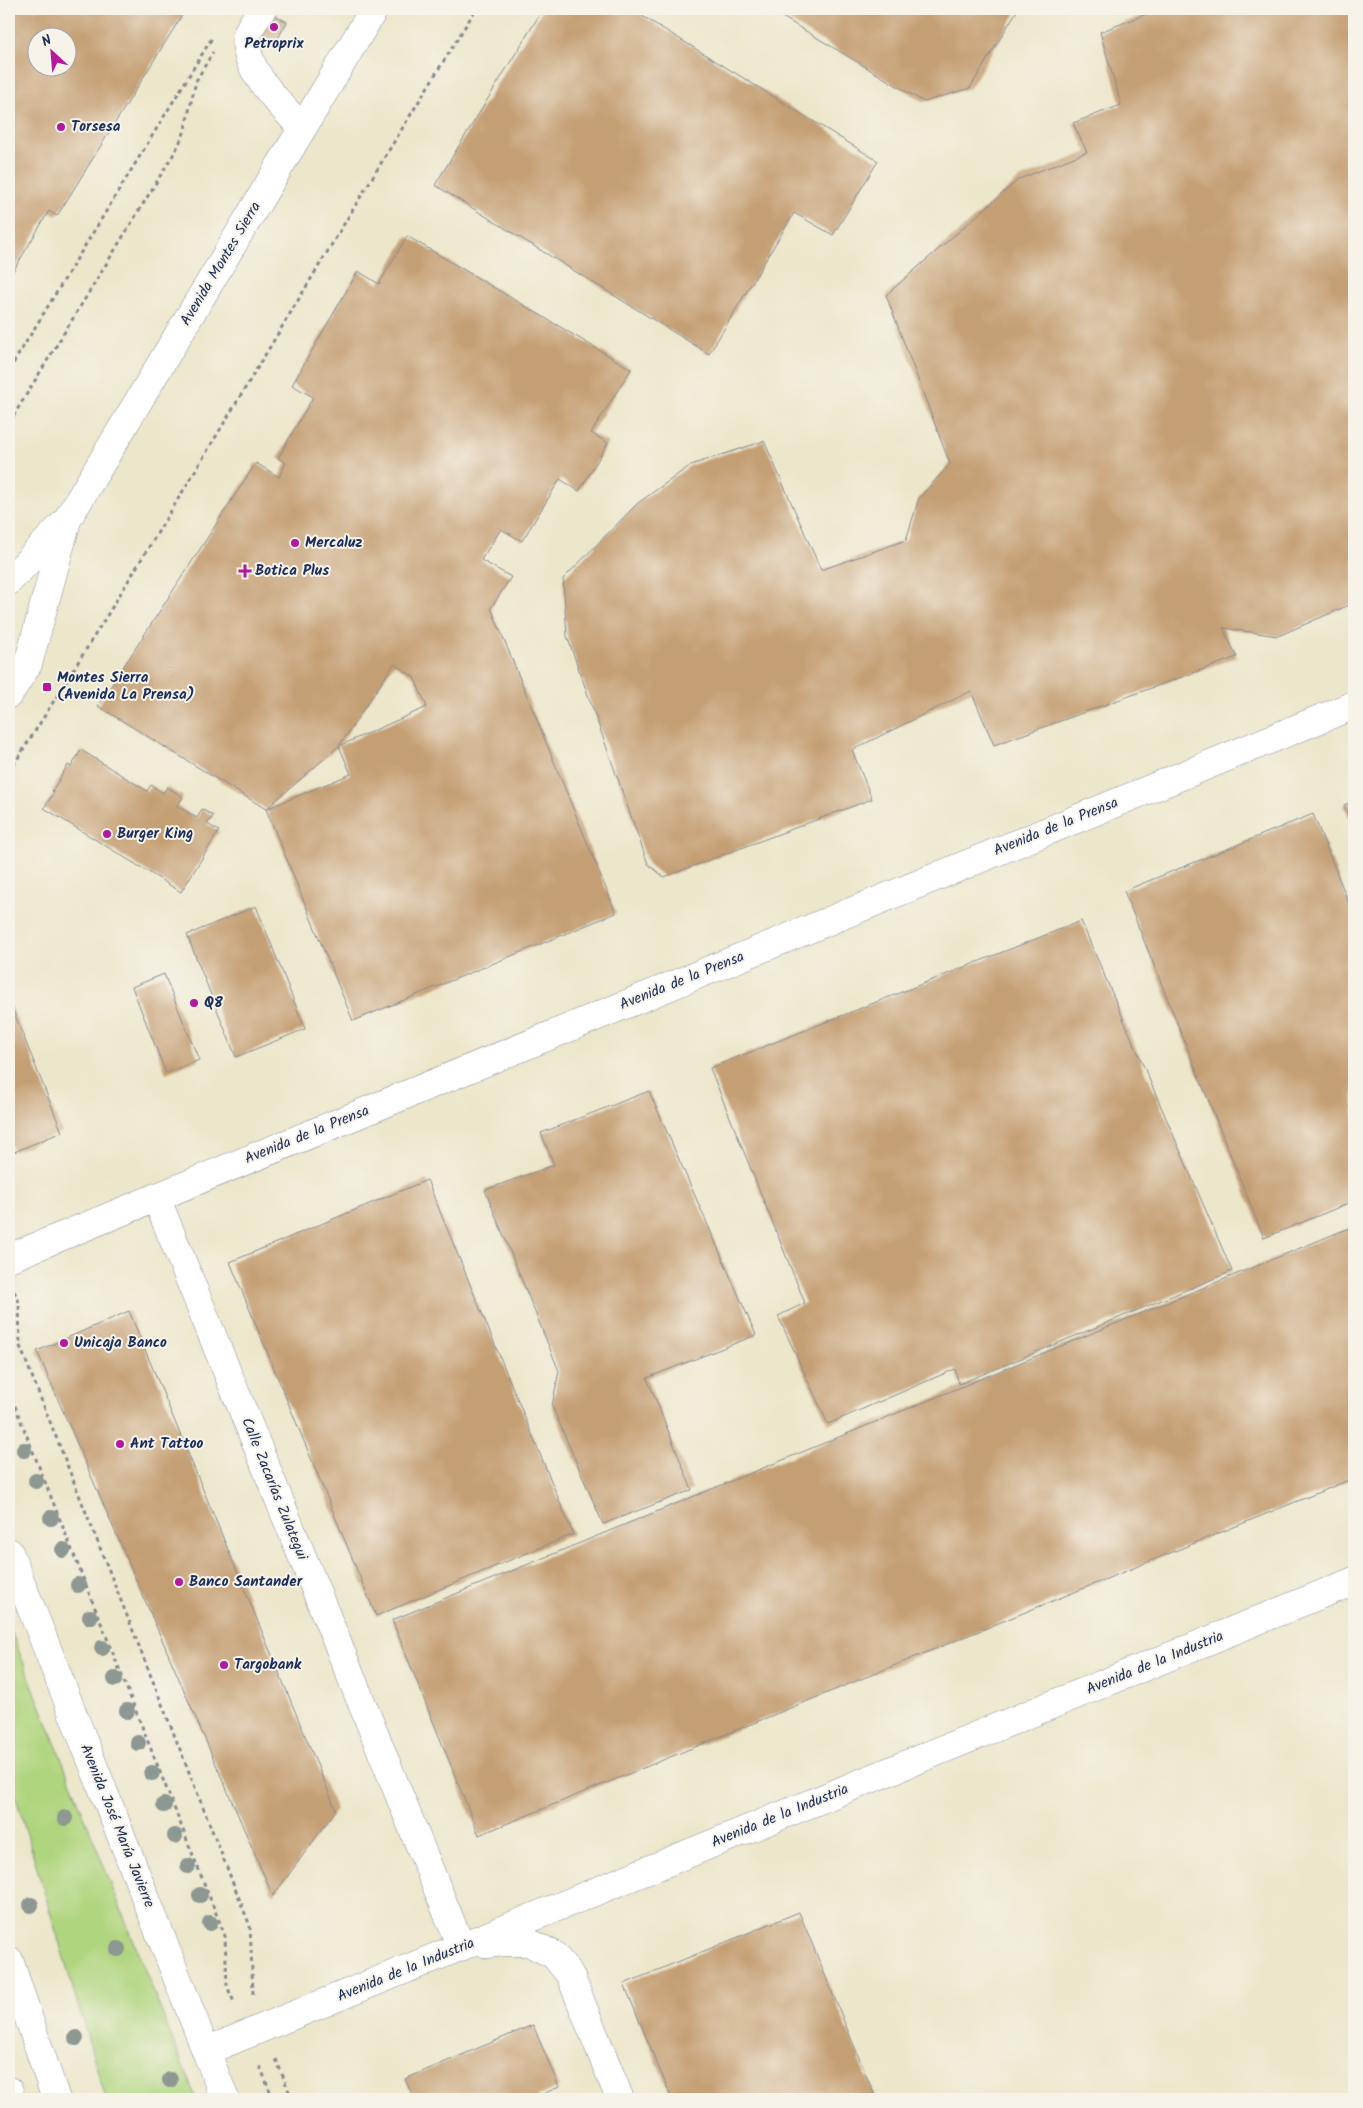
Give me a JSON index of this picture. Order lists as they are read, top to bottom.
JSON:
{
  "streets": {
    "street": [
      "Avenida Montes Sierra",
      "Avenida de la Prensa",
      "Calle Zacarías Zulategui",
      "Avenida de la Industria",
      "Avenida José María Javierre"
    ]
  },
  "crossings": [
    ["Avenida de la Prensa", "Calle Zacarías Zulategui"],
    ["Calle Zacarías Zulategui", "Avenida de la Industria"],
    ["Avenida de la Industria", "Avenida José María Javierre"]
  ],
  "places": {
    "other": [
      "Petroprix",
      "Torsesa",
      "Mercaluz",
      "Burger King",
      "Q8",
      "Unicaja Banco",
      "Ant Tattoo",
      "Banco Santander",
      "Targobank"
    ],
    "health": ["Botica Plus"],
    "transit": ["Montes Sierra (Avenida La Prensa)"]
  },
  "north": "top left"
}
